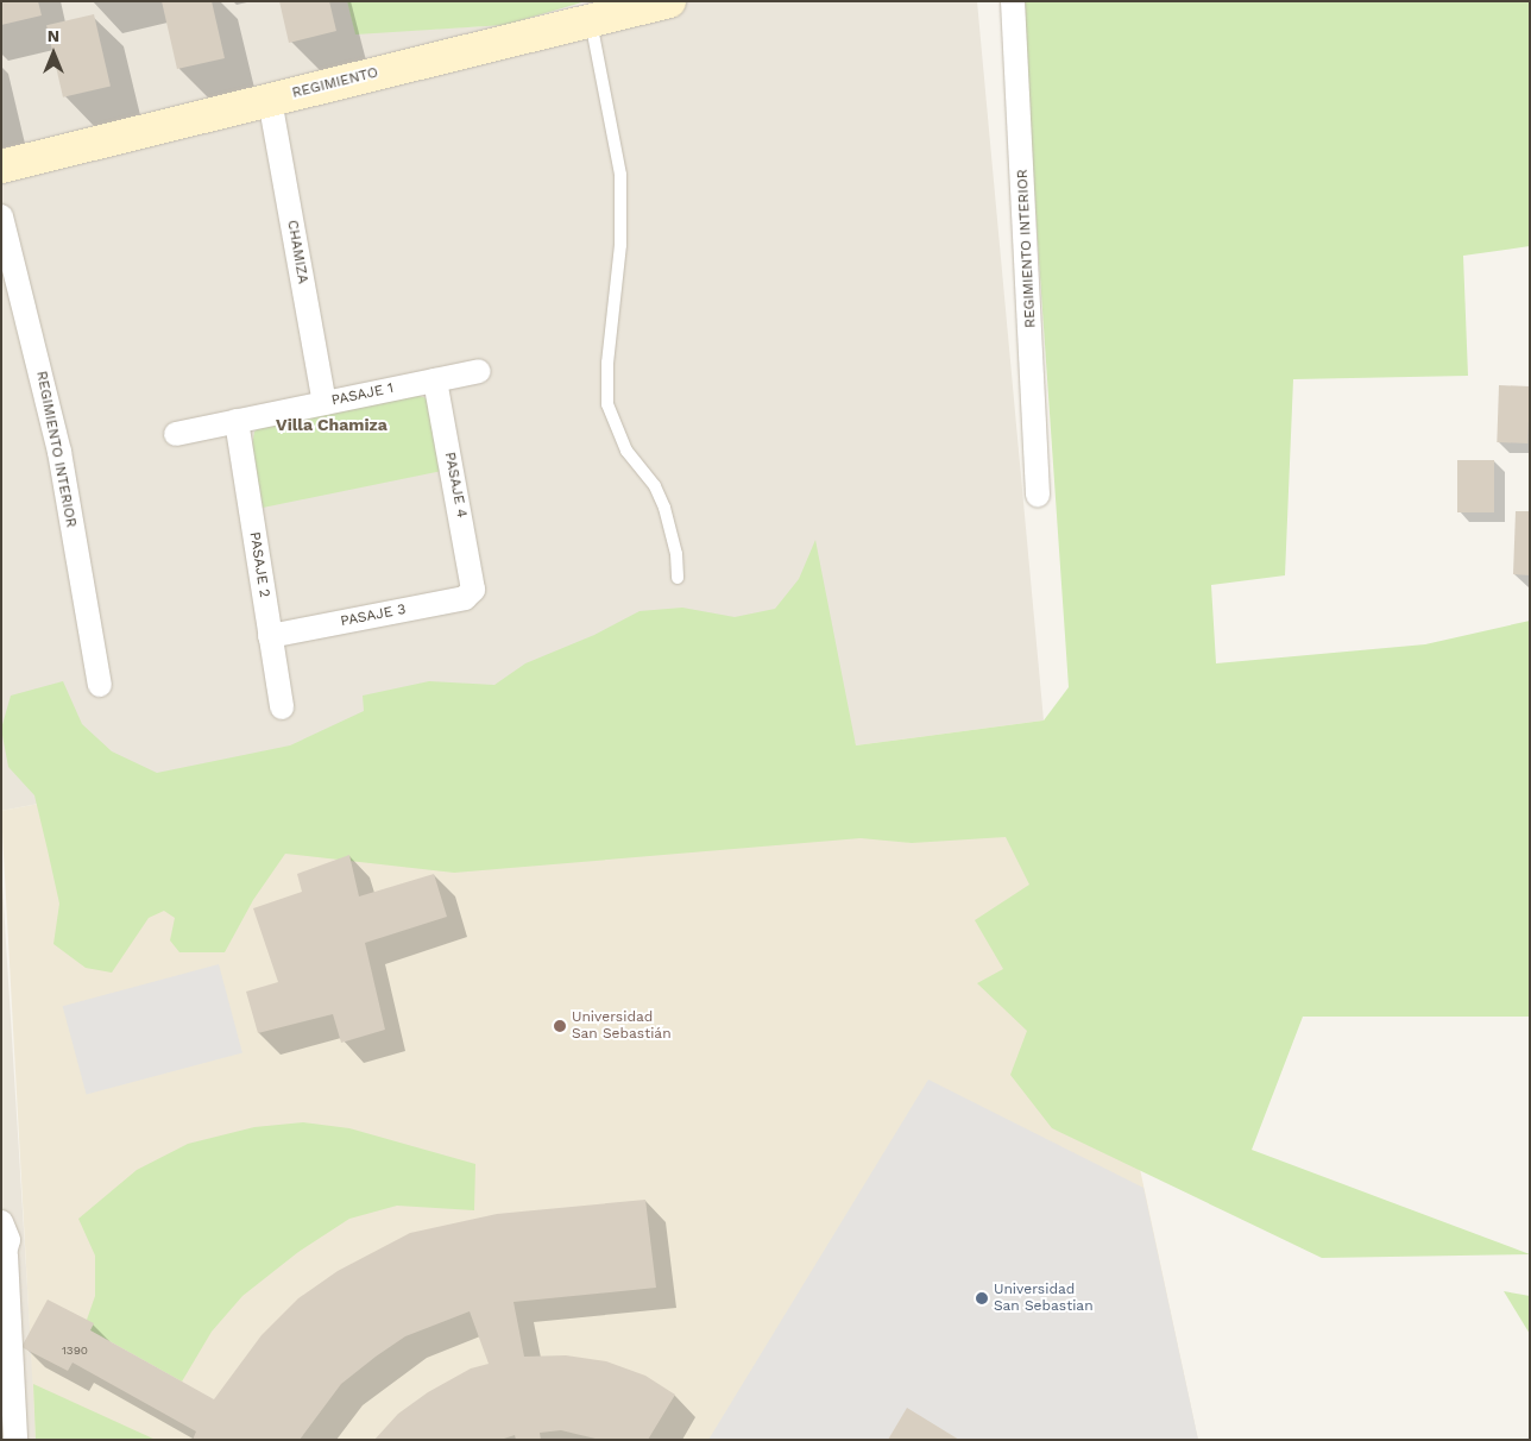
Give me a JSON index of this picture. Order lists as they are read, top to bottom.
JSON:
{
  "streets": {
    "main road": ["REGIMIENTO"],
    "street": [
      "REGIMIENTO INTERIOR",
      "CHAMIZA",
      "PASAJE 1",
      "PASAJE 4",
      "PASAJE 2",
      "PASAJE 3"
    ]
  },
  "crossings": [
    ["REGIMIENTO", "CHAMIZA"],
    ["CHAMIZA", "PASAJE 1"],
    ["PASAJE 1", "PASAJE 4"],
    ["PASAJE 1", "PASAJE 2"],
    ["PASAJE 4", "PASAJE 3"],
    ["PASAJE 2", "PASAJE 3"]
  ],
  "districts": ["Villa Chamiza"],
  "places": ["Universidad San Sebastián", "Universidad San Sebastian"],
  "house_numbers": ["1390"],
  "north": "top"
}
